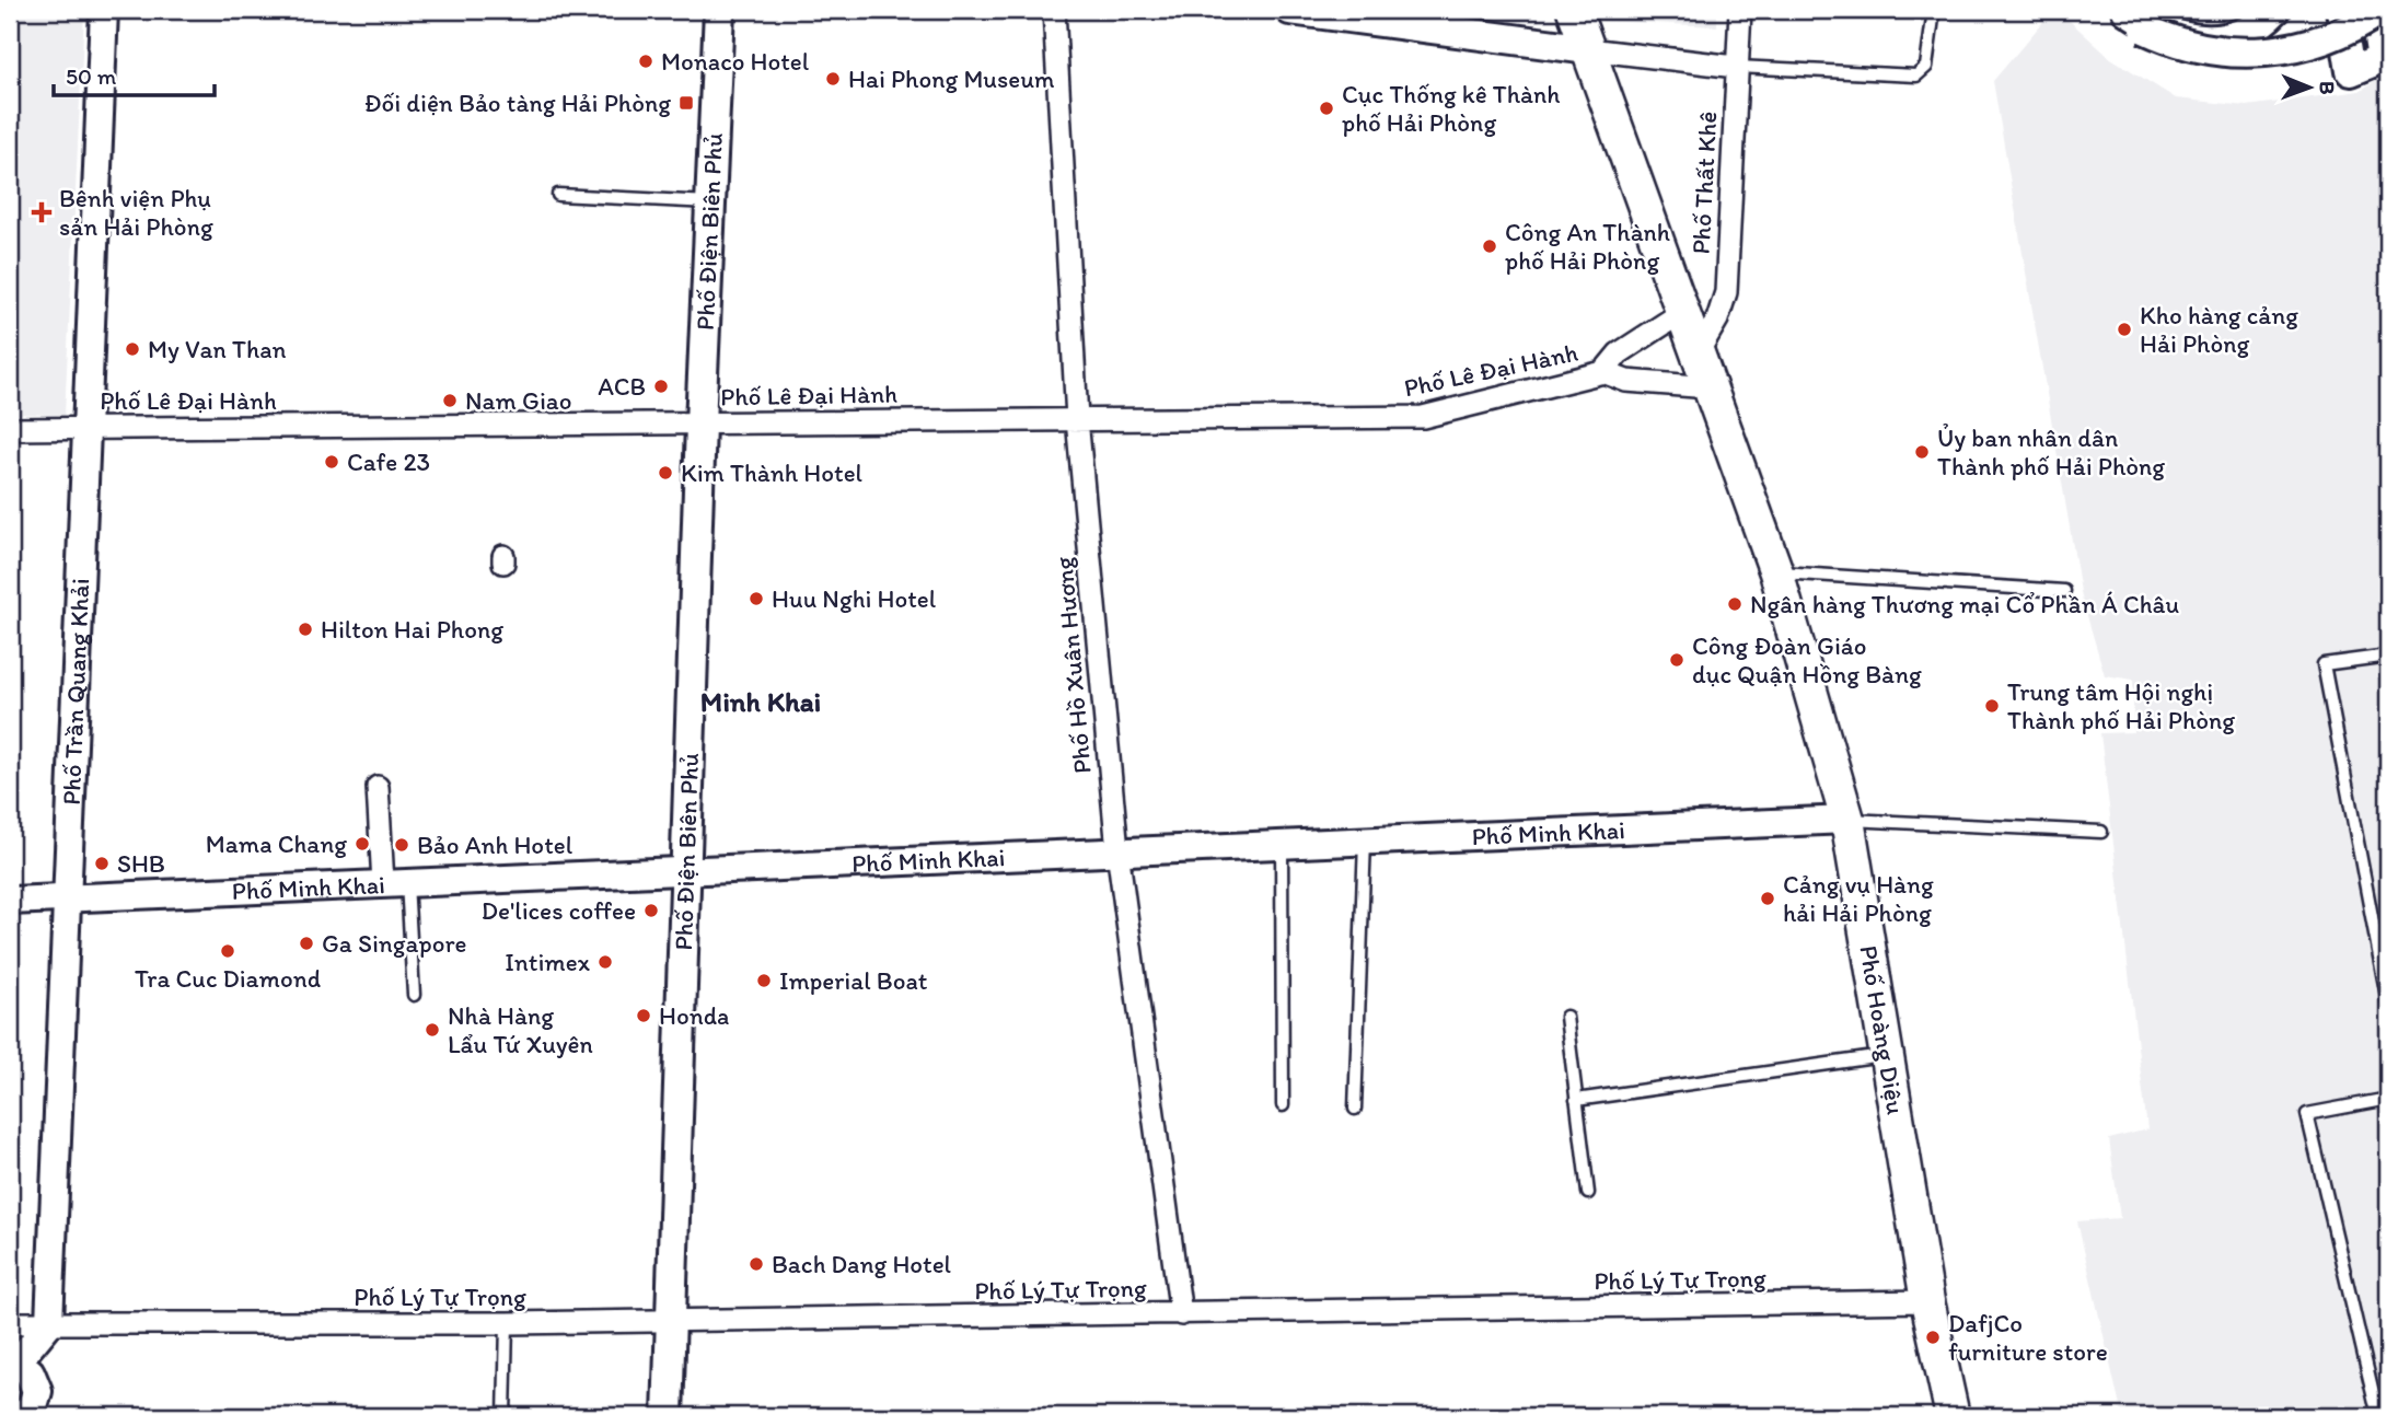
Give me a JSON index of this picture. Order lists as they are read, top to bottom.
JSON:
{
  "streets": {
    "main road": ["Phố Điện Biên Phủ", "Phố Hoàng Diệu"],
    "street": [
      "Phố Thất Khê",
      "Phố Lê Đại Hành",
      "Phố Hồ Xuân Hương",
      "Phố Trần Quang Khải",
      "Phố Minh Khai",
      "Phố Lý Tự Trọng"
    ]
  },
  "crossings": [
    ["Phố Thất Khê", "Phố Hoàng Diệu"],
    ["Phố Điện Biên Phủ", "Phố Lê Đại Hành"],
    ["Phố Điện Biên Phủ", "Phố Minh Khai"],
    ["Phố Điện Biên Phủ", "Phố Lý Tự Trọng"],
    ["Phố Lê Đại Hành", "Phố Hồ Xuân Hương"],
    ["Phố Lê Đại Hành", "Phố Trần Quang Khải"],
    ["Phố Lê Đại Hành", "Phố Hoàng Diệu"],
    ["Phố Hồ Xuân Hương", "Phố Minh Khai"],
    ["Phố Hồ Xuân Hương", "Phố Lý Tự Trọng"],
    ["Phố Trần Quang Khải", "Phố Minh Khai"],
    ["Phố Trần Quang Khải", "Phố Lý Tự Trọng"],
    ["Phố Minh Khai", "Phố Hoàng Diệu"],
    ["Phố Hoàng Diệu", "Phố Lý Tự Trọng"]
  ],
  "districts": ["Minh Khai"],
  "places": {
    "other": [
      "Monaco Hotel",
      "Hai Phong Museum",
      "Cục Thống kê Thành phố Hải Phòng",
      "Công An Thành phố Hải Phòng",
      "Kho hàng cảng Hải Phòng",
      "My Van Than",
      "ACB",
      "Nam Giao",
      "Ủy ban nhân dân Thành phố Hải Phòng",
      "Cafe 23",
      "Kim Thành Hotel",
      "Huu Nghi Hotel",
      "Ngân hàng Thương mại Cổ Phần Á Châu",
      "Hilton Hai Phong",
      "Công Đoàn Giáo dục Quận Hồng Bàng",
      "Trung tâm Hội nghị Thành phố Hải Phòng",
      "Mama Chang",
      "Bảo Anh Hotel",
      "SHB",
      "Cảng vụ Hàng hải Hải Phòng",
      "De'lices coffee",
      "Ga Singapore",
      "Tra Cuc Diamond",
      "Intimex",
      "Imperial Boat",
      "Honda",
      "Nhà Hàng Lẩu Tứ Xuyên",
      "Bach Dang Hotel",
      "DafjCo furniture store"
    ],
    "transit": ["Đối diện Bảo tàng Hải Phòng"],
    "health": ["Bênh viện Phụ sản Hải Phòng"]
  },
  "scale_bar": "50 m",
  "north": "right"
}
